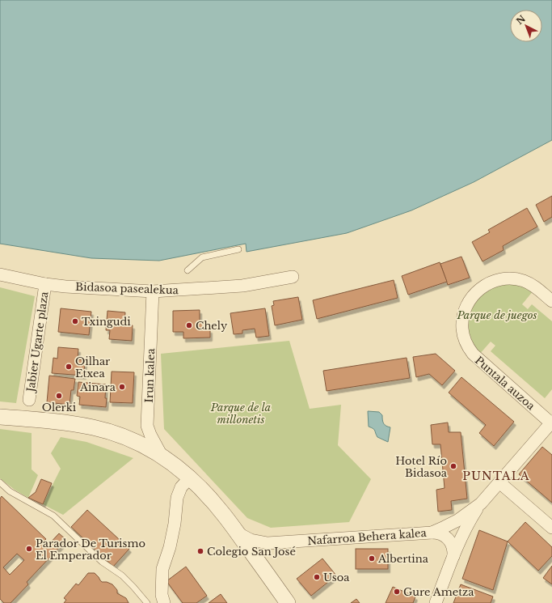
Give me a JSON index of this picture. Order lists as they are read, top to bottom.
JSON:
{
  "streets": {
    "street": [
      "Bidasoa pasealekua",
      "Jabier Ugarte plaza",
      "Irun kalea",
      "Puntala auzoa",
      "Nafarroa Behera kalea"
    ]
  },
  "crossings": [
    ["Bidasoa pasealekua", "Jabier Ugarte plaza"],
    ["Bidasoa pasealekua", "Irun kalea"],
    ["Puntala auzoa", "Nafarroa Behera kalea"]
  ],
  "districts": ["PUNTALA"],
  "parks": ["Parque de juegos", "Parque de la millonetis"],
  "places": [
    "Txingudi",
    "Chely",
    "Oilhar Etxea",
    "Ainara",
    "Olerki",
    "Hotel Río Bidasoa",
    "Parador De Turismo El Emperador",
    "Colegio San José",
    "Albertina",
    "Usoa",
    "Gure Ametza"
  ],
  "north": "top left"
}
